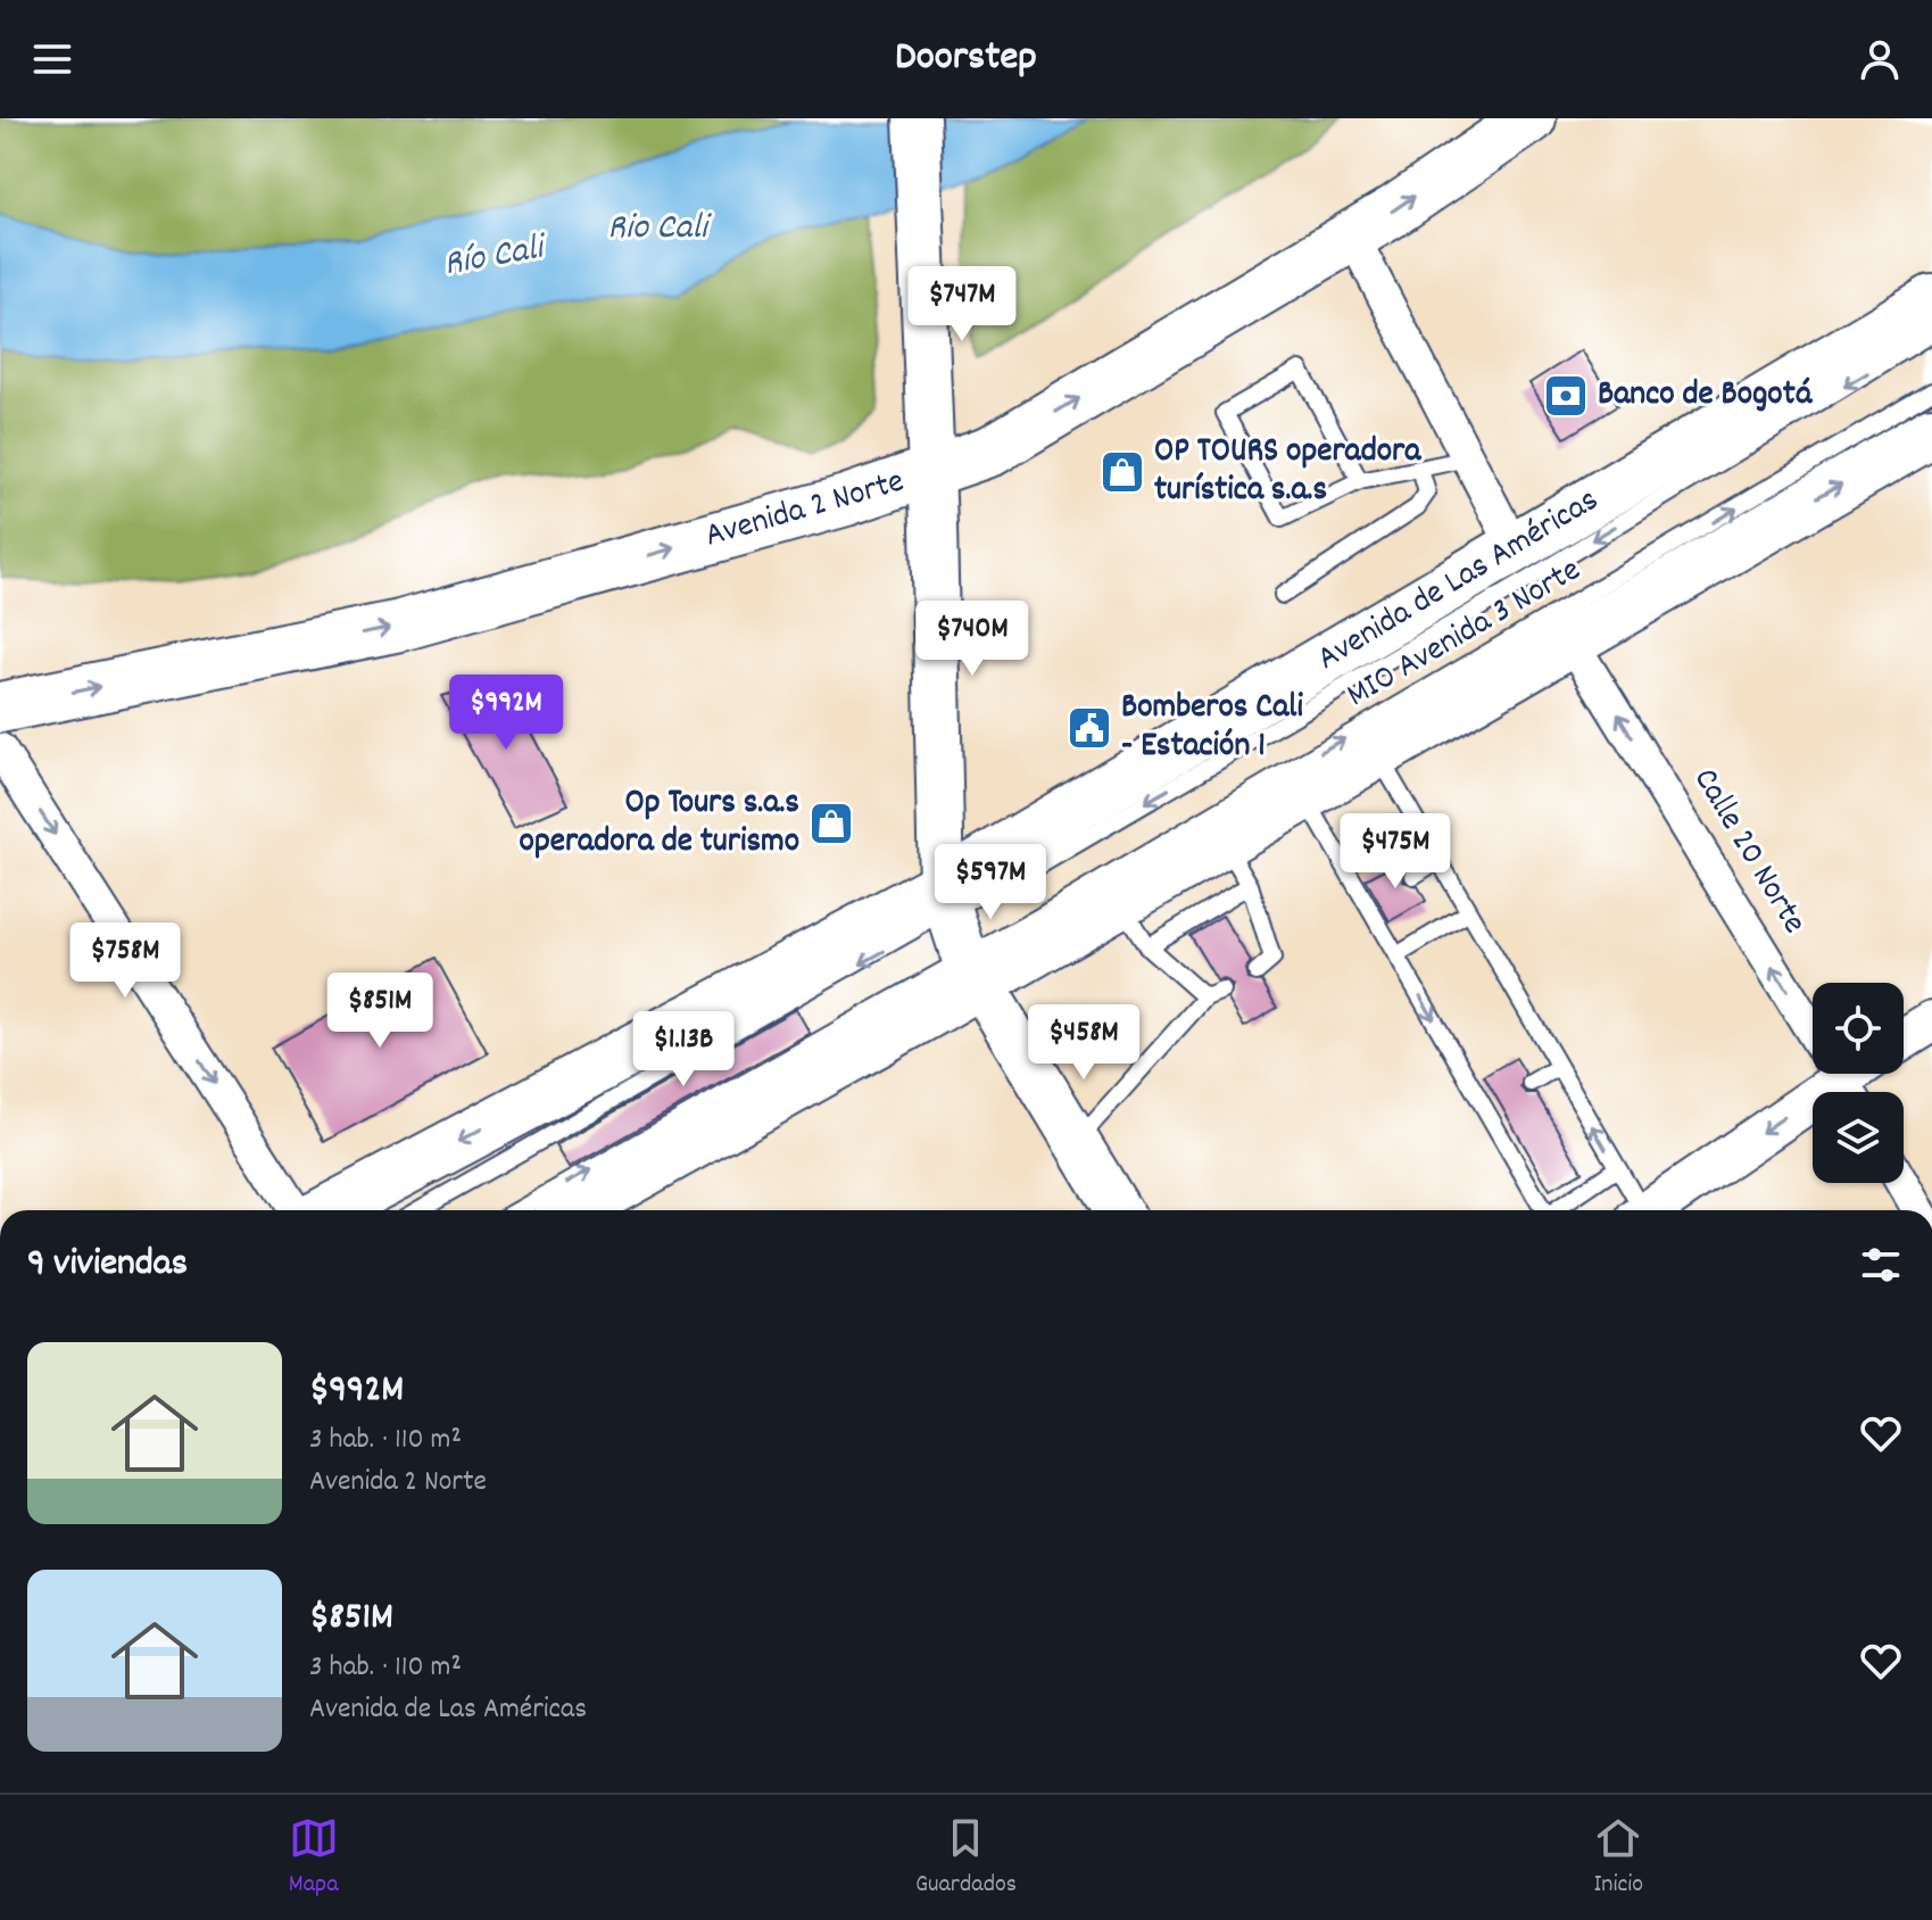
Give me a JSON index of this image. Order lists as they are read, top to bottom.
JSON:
{
  "streets": {
    "main road": ["Avenida 2 Norte", "Avenida de Las Américas"],
    "street": ["Calle 20 Norte"],
    "lane": ["MIO Avenida 3 Norte"]
  },
  "crossings": [
    ["Avenida de Las Américas", "MIO Avenida 3 Norte"]
  ],
  "one_way": ["Avenida 2 Norte", "Calle 20 Norte"],
  "water": ["Rio Cali", "Río Cali"],
  "places": {
    "bank": ["Banco de Bogotá"],
    "shop": ["OP TOURS operadora turística s.a.s", "Op Tours s.a.s operadora de turismo"],
    "public building": ["Bomberos Cali - Estación 1"]
  },
  "page": {
    "header": "Doorstep",
    "price": [
      "$747M",
      "$740M",
      "$992M",
      "$475M",
      "$597M",
      "$758M",
      "$851M",
      "$458M",
      "$1.13B"
    ],
    "heading": "9 viviendas",
    "list": [
      {
        "name": "$992M",
        "note": "3 hab. · 110 m² · Avenida 2 Norte"
      },
      {
        "name": "$851M",
        "note": "3 hab. · 110 m² · Avenida de Las Américas"
      }
    ],
    "tabs": ["Mapa", "Guardados", "Inicio"]
  }
}
